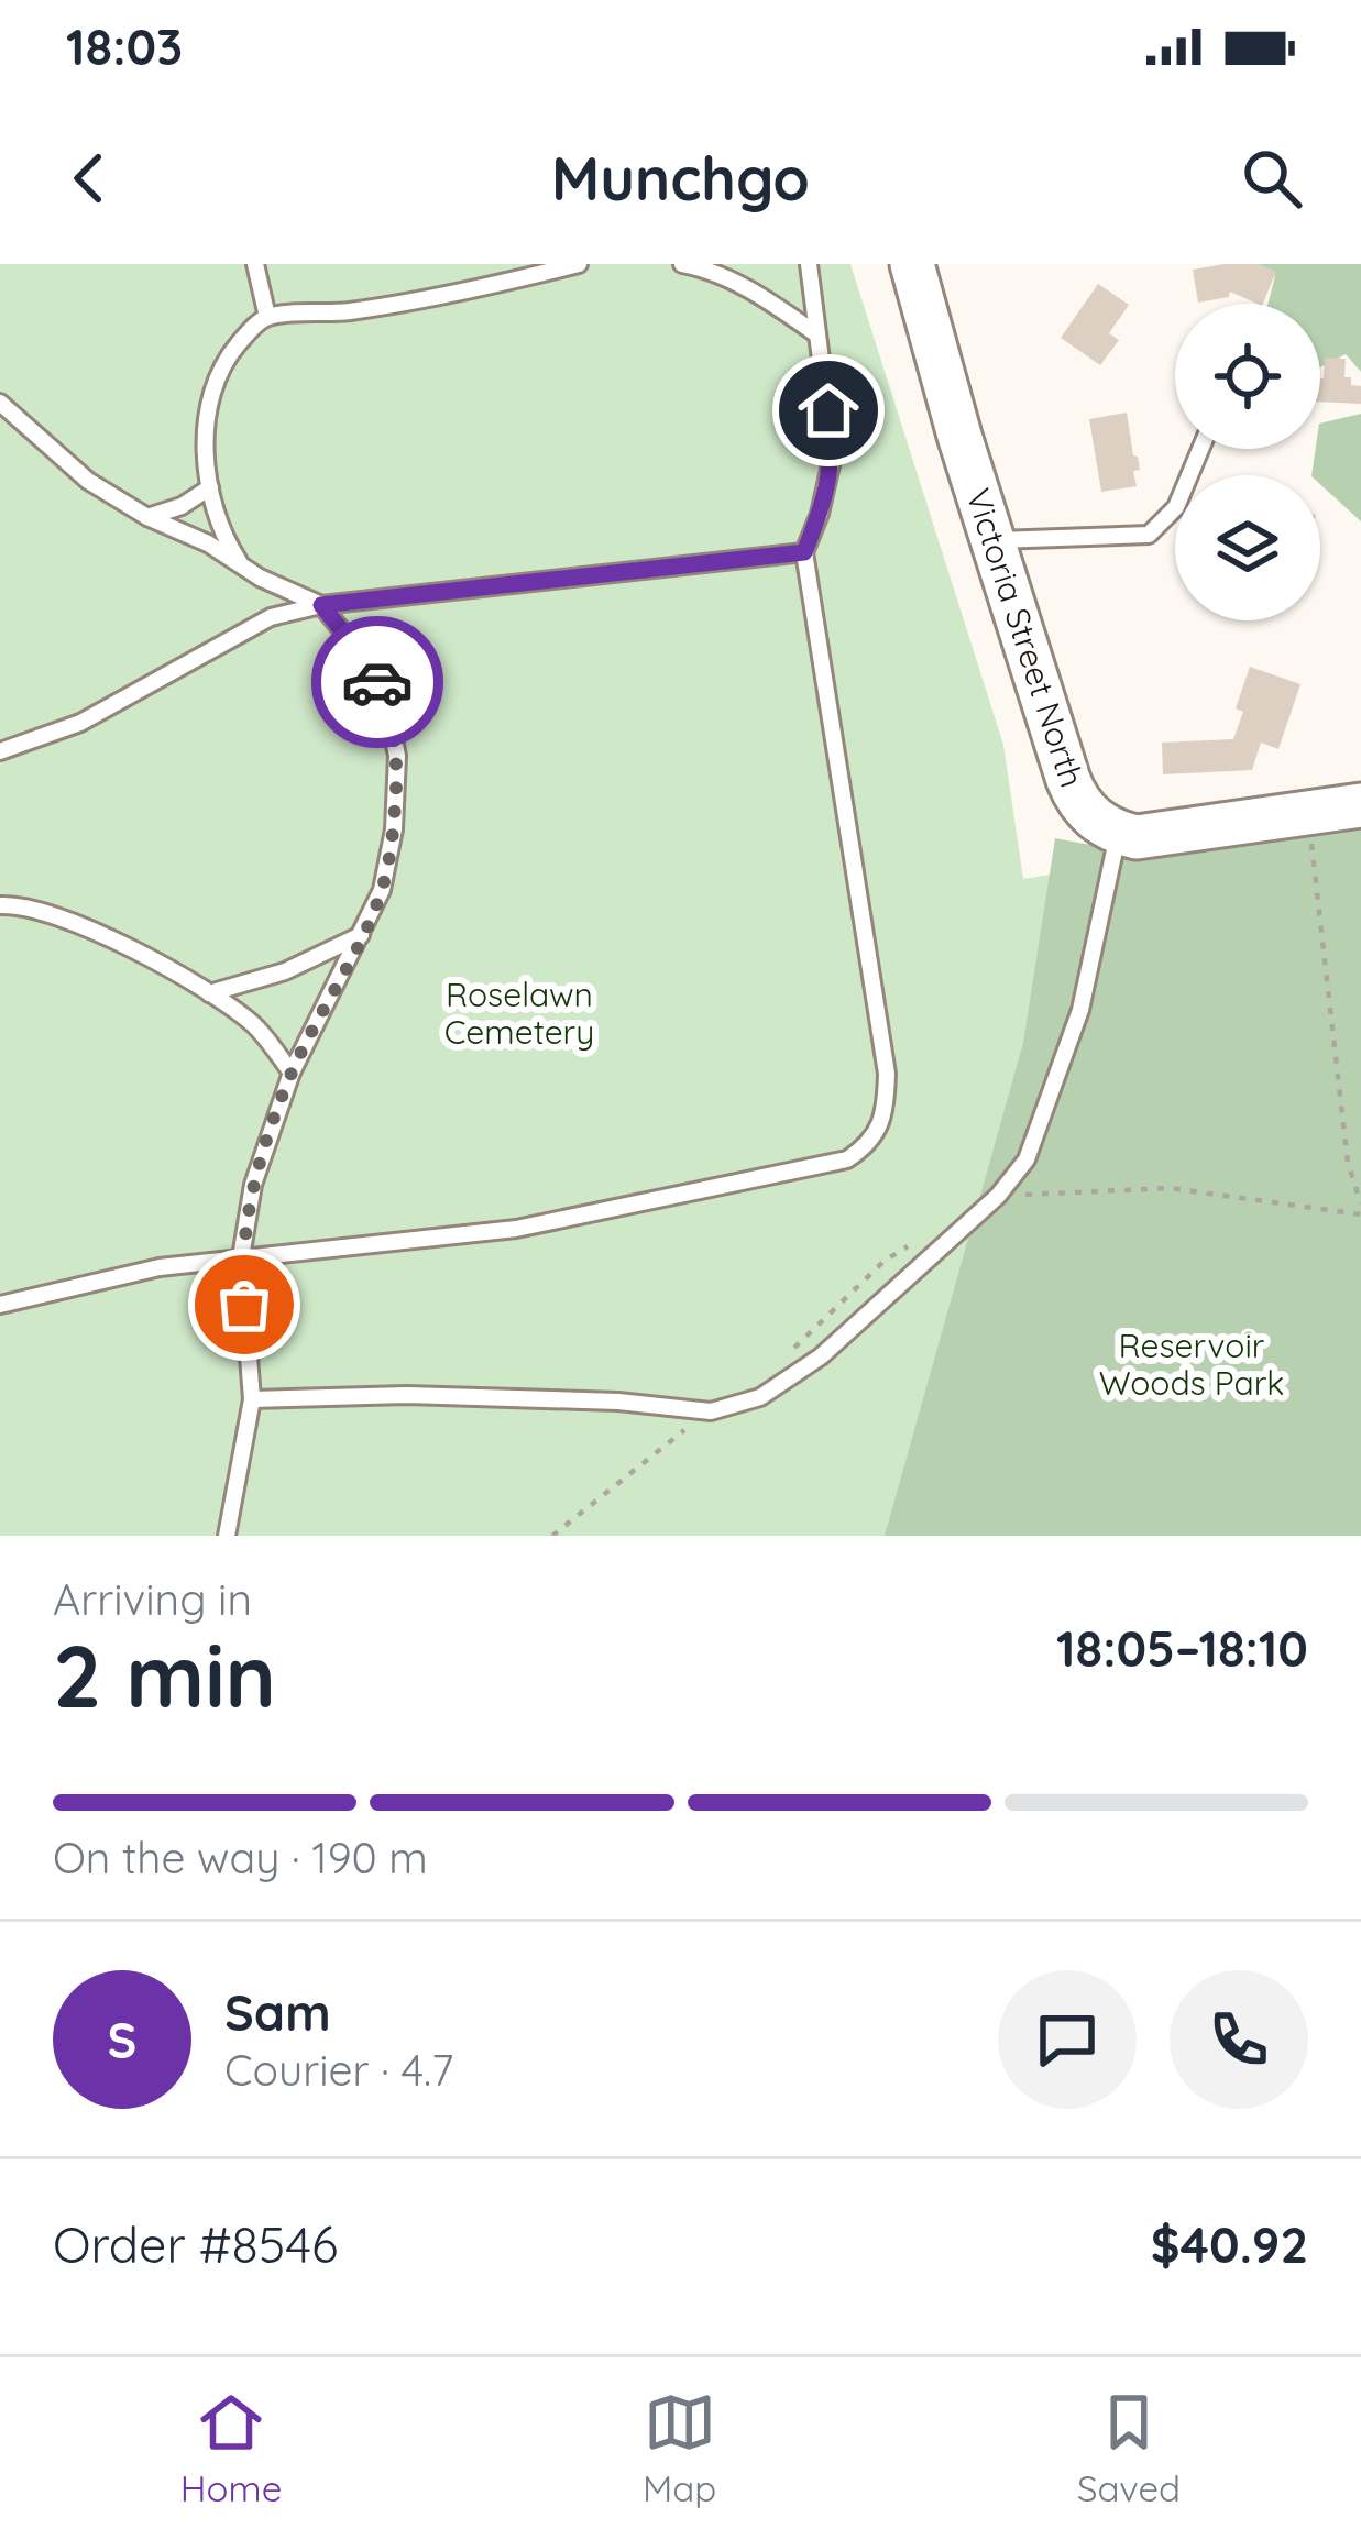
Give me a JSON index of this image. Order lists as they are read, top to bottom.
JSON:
{
  "streets": {
    "street": ["Victoria Street North"]
  },
  "parks": ["Roselawn Cemetery", "Reservoir Woods Park"],
  "page": {
    "status": "18:03",
    "header": "Munchgo",
    "heading": ["2 min", "Arriving in", "18:05–18:10"],
    "panel": [
      "Sam",
      "Courier · 4.7",
      "Order #8546",
      "$40.92"
    ],
    "bar": "On the way · 190 m",
    "round": "S",
    "tabs": ["Home", "Map", "Saved"]
  }
}
